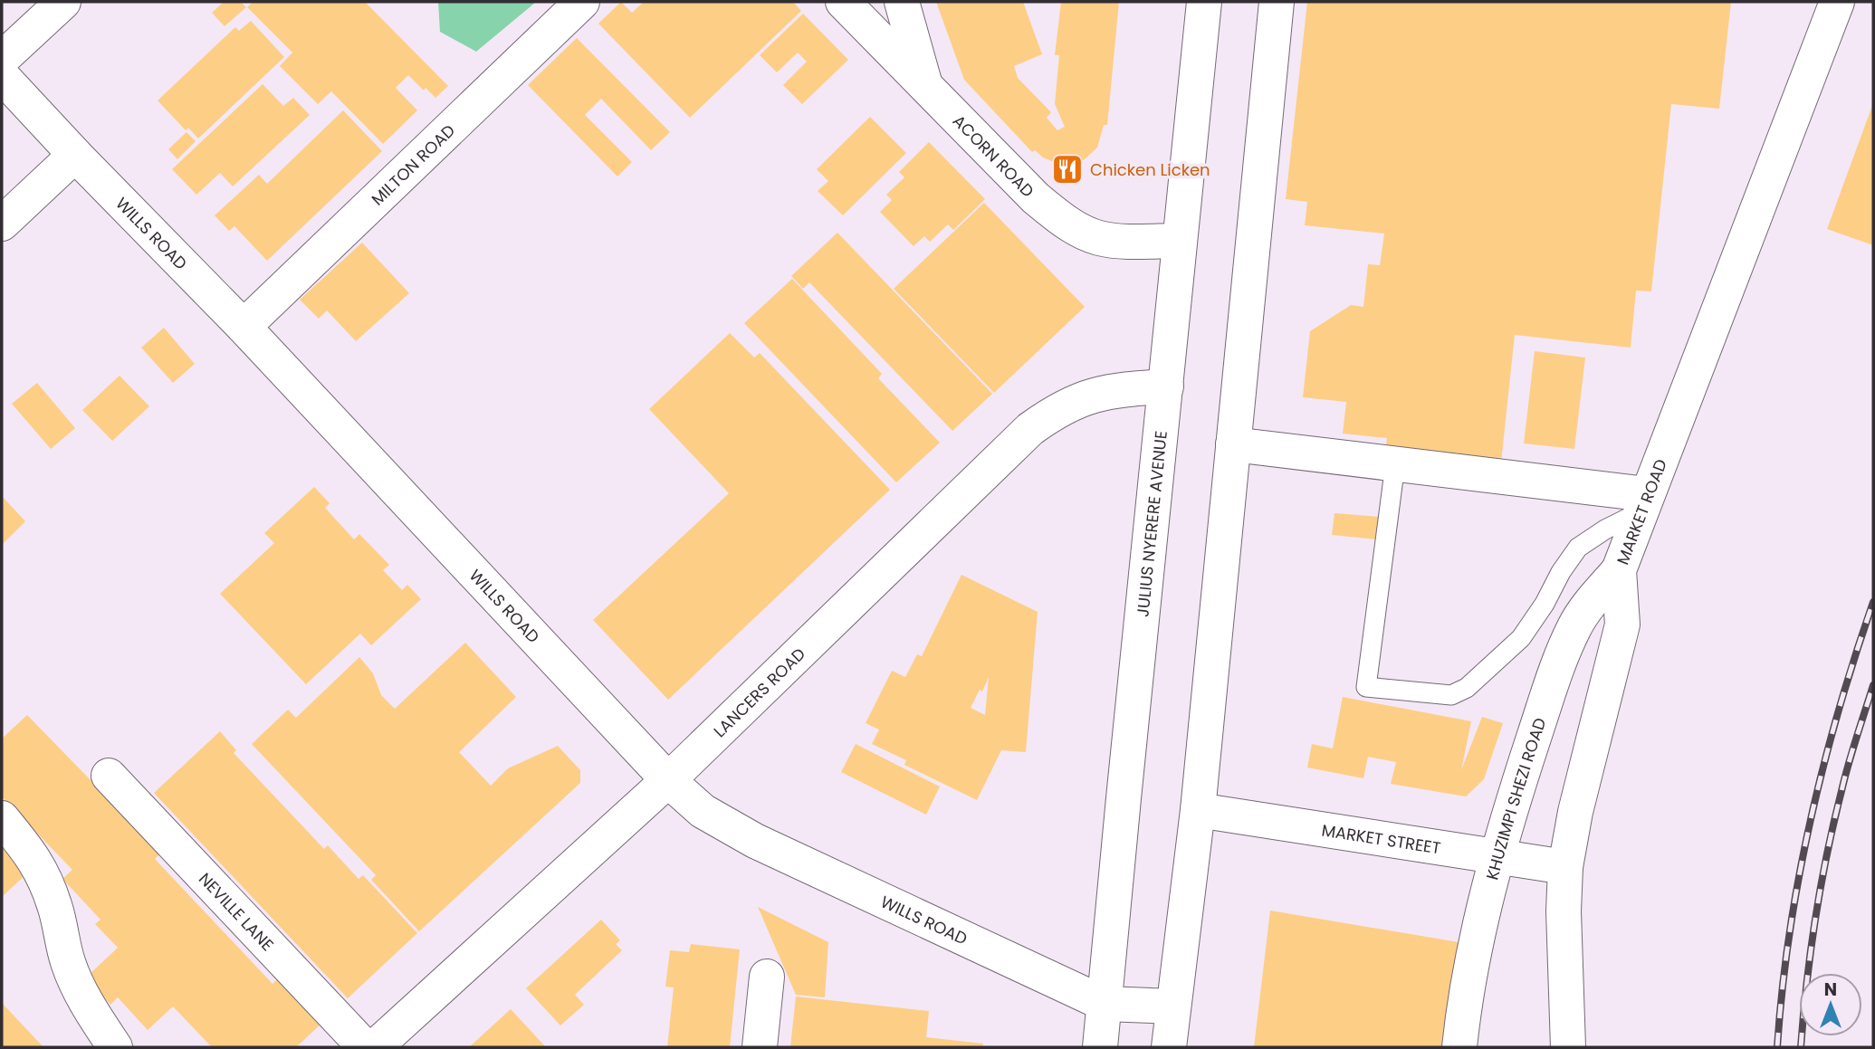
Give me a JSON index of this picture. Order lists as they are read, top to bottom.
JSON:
{
  "streets": {
    "street": [
      "ACORN ROAD",
      "MILTON ROAD",
      "WILLS ROAD",
      "MARKET ROAD",
      "JULIUS NYERERE AVENUE",
      "LANCERS ROAD",
      "KHUZIMPI SHEZI ROAD",
      "MARKET STREET",
      "NEVILLE LANE"
    ]
  },
  "crossings": [
    ["ACORN ROAD", "JULIUS NYERERE AVENUE"],
    ["MILTON ROAD", "WILLS ROAD"],
    ["WILLS ROAD", "JULIUS NYERERE AVENUE"],
    ["WILLS ROAD", "LANCERS ROAD"],
    ["MARKET ROAD", "KHUZIMPI SHEZI ROAD"],
    ["MARKET ROAD", "MARKET STREET"],
    ["JULIUS NYERERE AVENUE", "LANCERS ROAD"],
    ["KHUZIMPI SHEZI ROAD", "MARKET STREET"]
  ],
  "places": {
    "restaurant": ["Chicken Licken"]
  },
  "north": "top"
}
